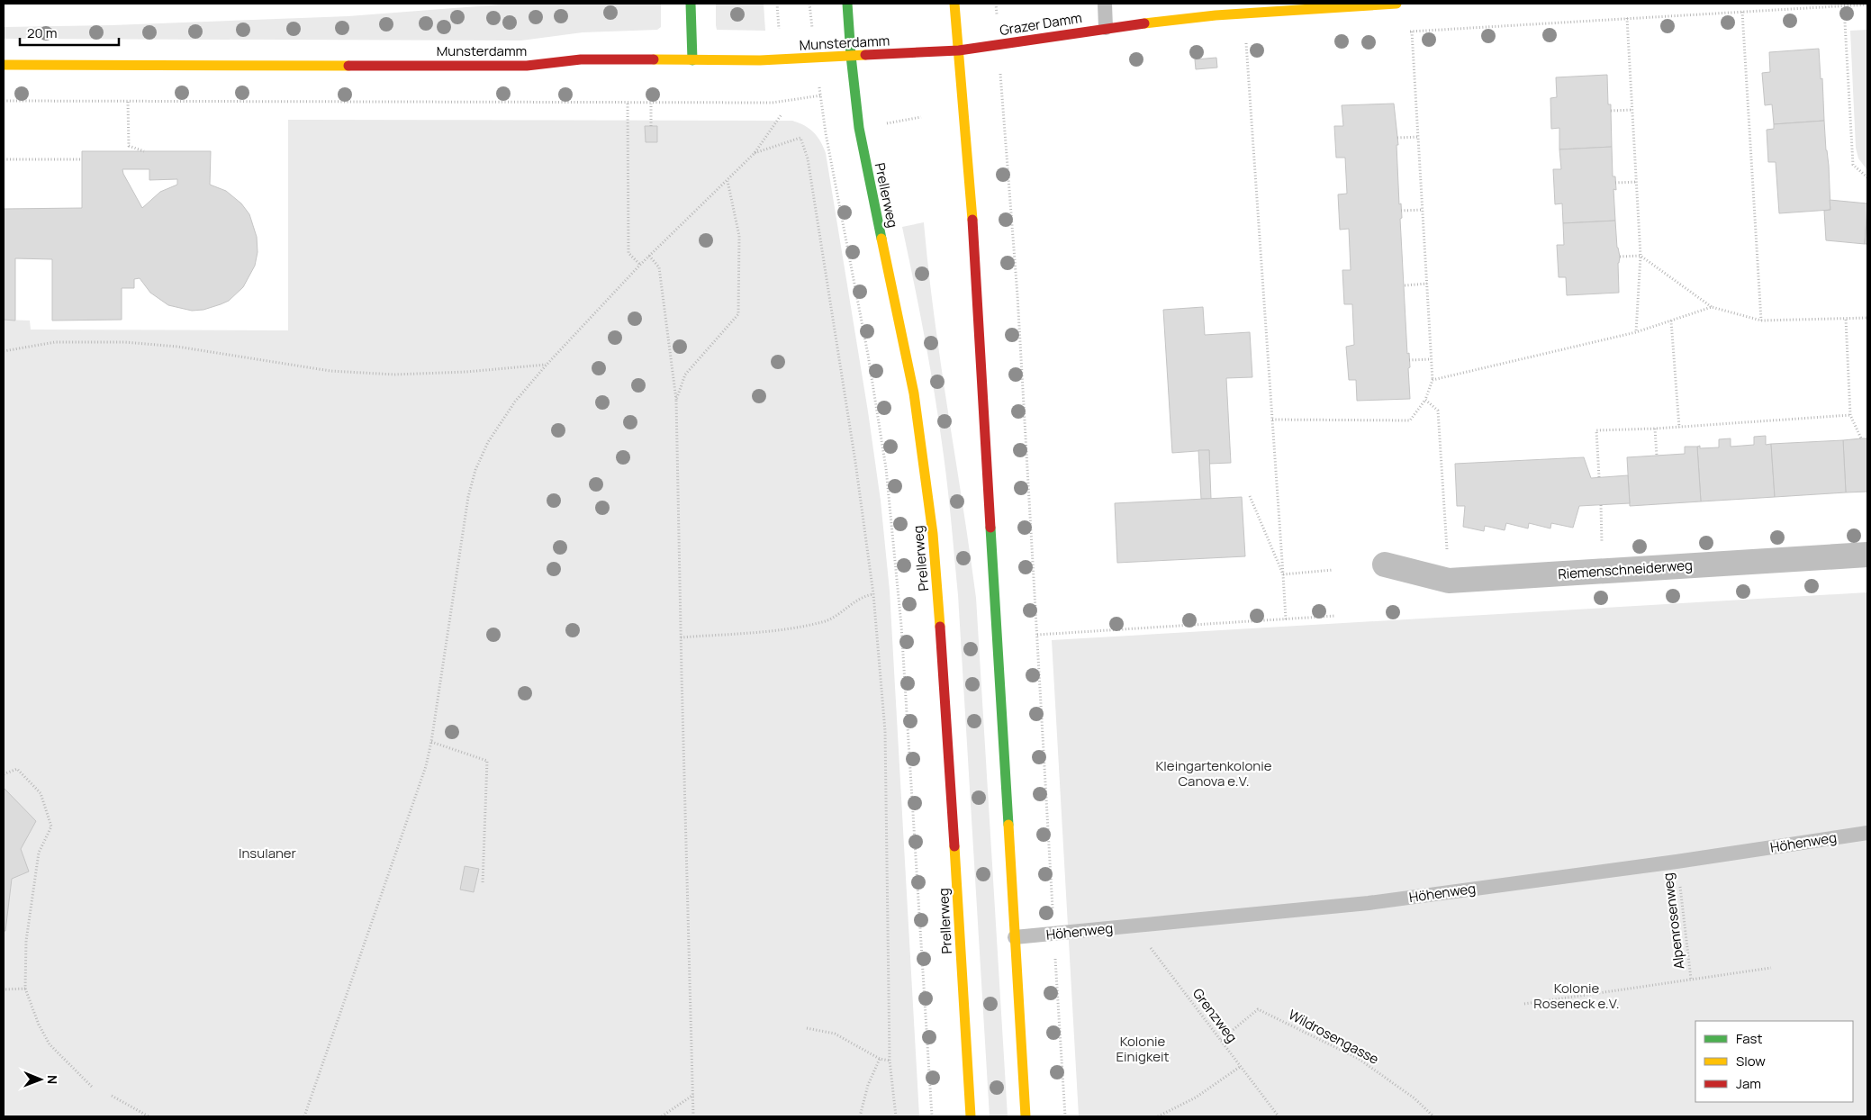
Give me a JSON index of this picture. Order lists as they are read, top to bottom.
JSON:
{
  "streets": {
    "main road": ["Grazer Damm", "Munsterdamm", "Prellerweg"],
    "street": ["Riemenschneiderweg"],
    "lane": ["Höhenweg"],
    "path": ["Alpenrosenweg", "Grenzweg", "Wildrosengasse"]
  },
  "crossings": [
    ["Grazer Damm", "Munsterdamm"],
    ["Munsterdamm", "Prellerweg"],
    ["Höhenweg", "Alpenrosenweg"],
    ["Höhenweg", "Grenzweg"],
    ["Grenzweg", "Wildrosengasse"]
  ],
  "parks": [
    "Kleingartenkolonie Canova e.V.",
    "Insulaner",
    "Kolonie Roseneck e.V.",
    "Kolonie Einigkeit"
  ],
  "legend": ["Fast", "Slow", "Jam"],
  "scale_bar": "20 m",
  "north": "right"
}
